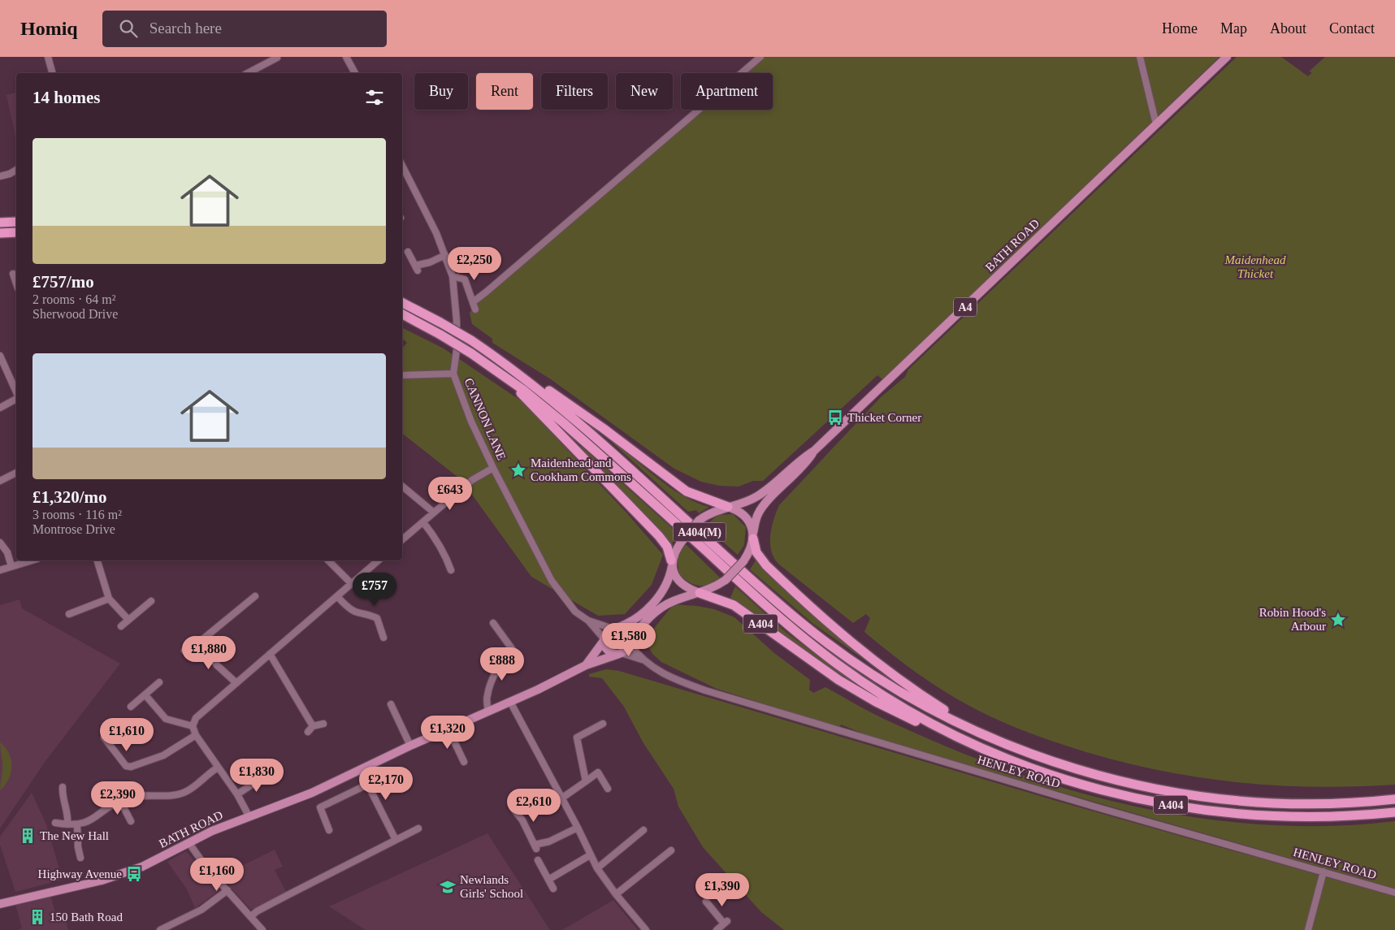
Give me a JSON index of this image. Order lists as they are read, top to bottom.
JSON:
{
  "streets": {
    "highway": ["A404(M)", "A404"],
    "main road": ["BATH ROAD", "A4"],
    "street": ["CANNON LANE", "HENLEY ROAD"]
  },
  "crossings": [
    ["BATH ROAD", "CANNON LANE"],
    ["BATH ROAD", "A404(M)"],
    ["BATH ROAD", "A404"],
    ["BATH ROAD", "HENLEY ROAD"],
    ["CANNON LANE", "HENLEY ROAD"],
    ["A404(M)", "A404"]
  ],
  "parks": ["Maidenhead Thicket"],
  "places": {
    "bus stop": ["Thicket Corner", "Highway Avenue"],
    "place": ["Maidenhead and Cookham Commons", "Robin Hood's Arbour"],
    "building": ["The New Hall", "150 Bath Road"],
    "school or university": ["Newlands Girls' School"]
  },
  "page": {
    "header": "Homiq",
    "search": "Search here",
    "nav": [
      "Home",
      "Map",
      "About",
      "Contact"
    ],
    "chip": [
      "Buy",
      "Rent",
      "Filters",
      "New",
      "Apartment"
    ],
    "heading": "14 homes",
    "list": [
      {
        "name": "£757/mo",
        "note": "2 rooms · 64 m² · Sherwood Drive"
      },
      {
        "name": "£1,320/mo",
        "note": "3 rooms · 116 m² · Montrose Drive"
      }
    ],
    "price": [
      "£2,250",
      "£643",
      "£757",
      "£1,580",
      "£1,880",
      "£888",
      "£1,320",
      "£1,610",
      "£1,830",
      "£2,170",
      "£2,390",
      "£2,610",
      "£1,160",
      "£1,390"
    ]
  }
}
